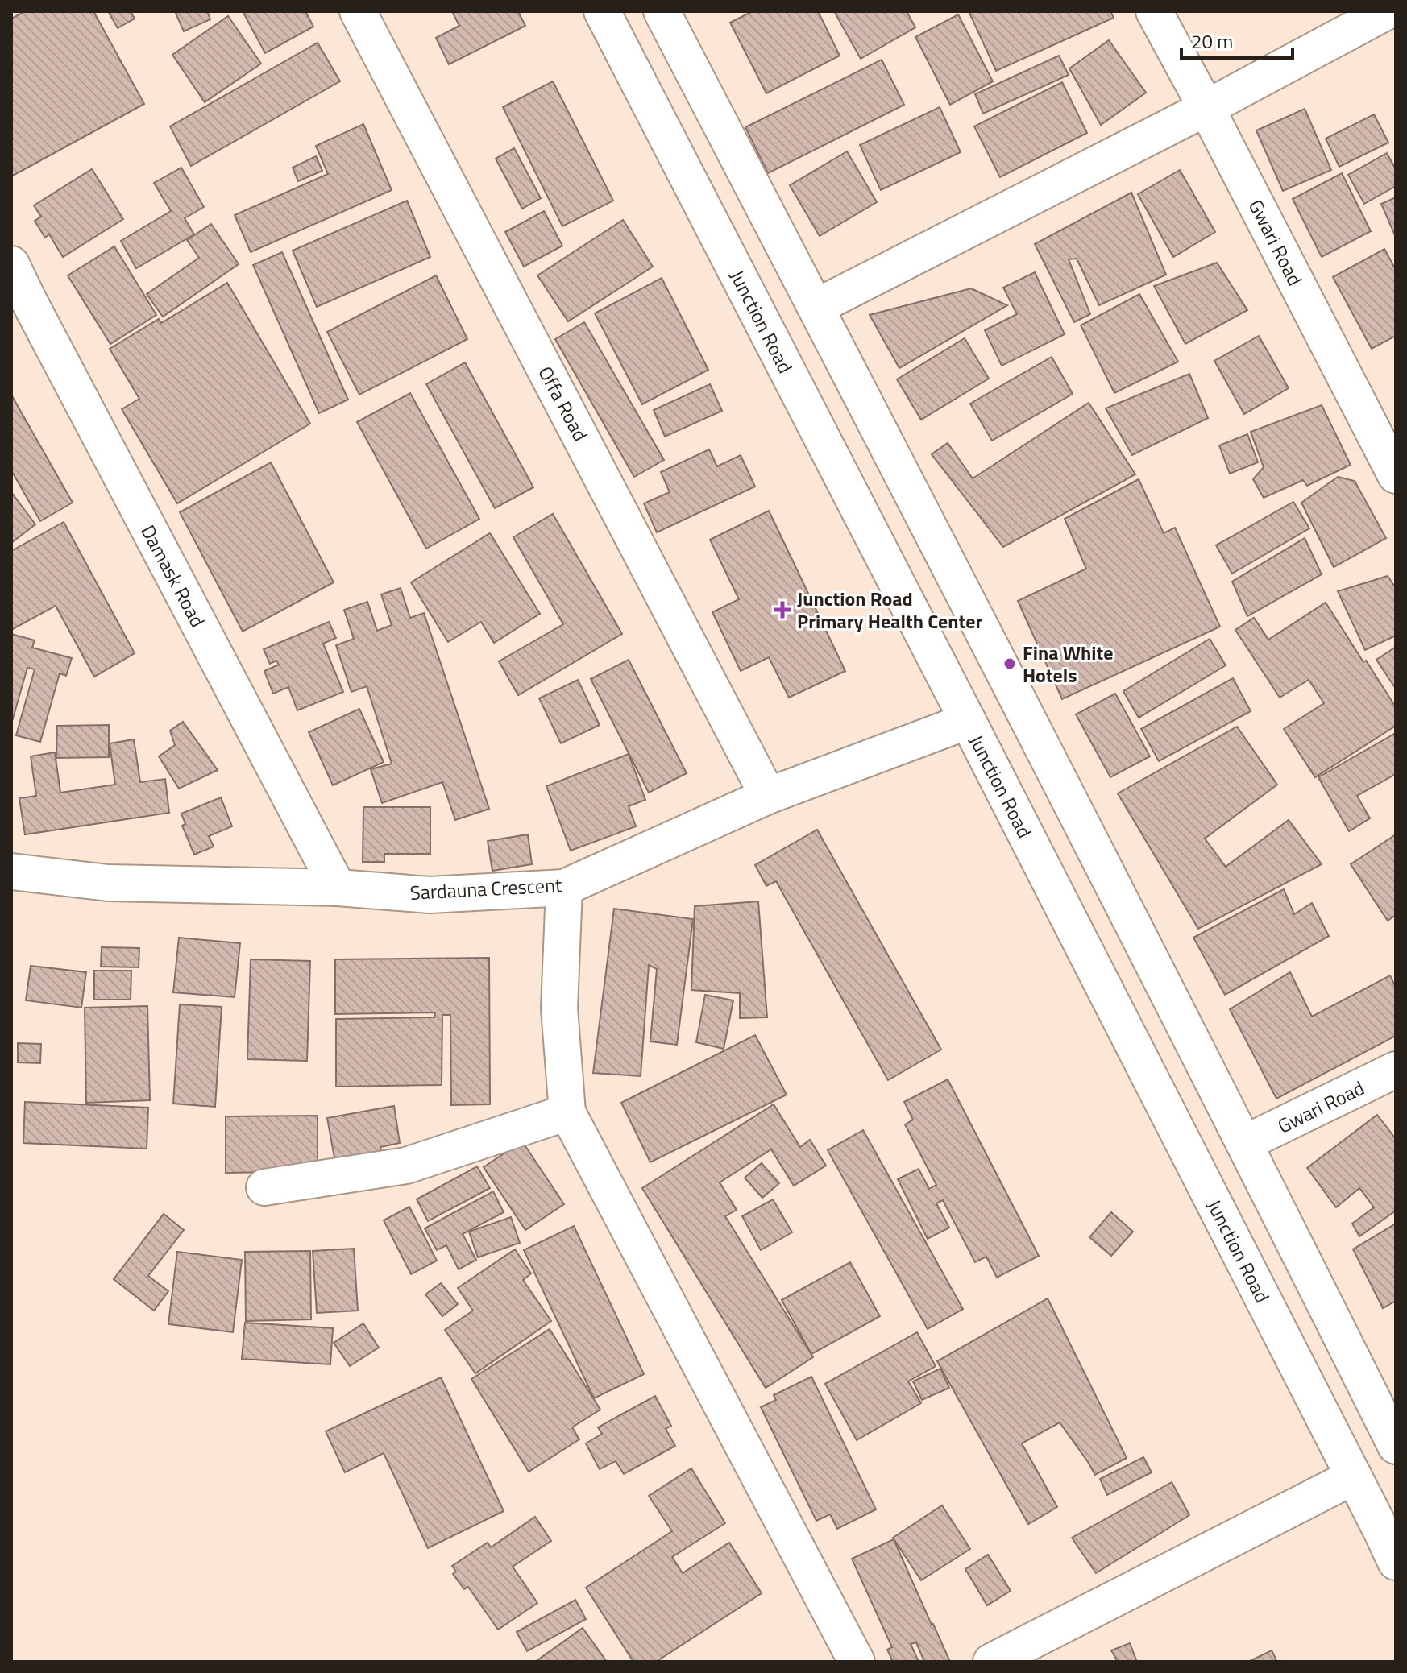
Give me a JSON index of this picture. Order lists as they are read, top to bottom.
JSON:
{
  "streets": {
    "street": [
      "Gwari Road",
      "Junction Road",
      "Offa Road",
      "Damask Road",
      "Sardauna Crescent"
    ]
  },
  "crossings": [
    ["Junction Road", "Sardauna Crescent"],
    ["Offa Road", "Sardauna Crescent"],
    ["Damask Road", "Sardauna Crescent"]
  ],
  "places": {
    "health": ["Junction Road Primary Health Center"],
    "other": ["Fina White Hotels"]
  },
  "scale_bar": "20 m"
}
